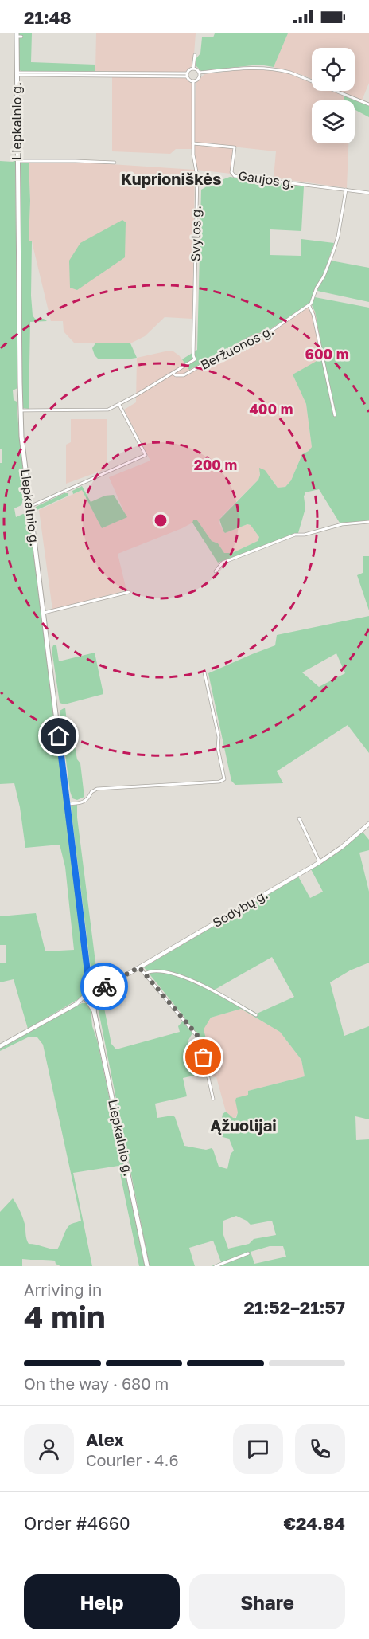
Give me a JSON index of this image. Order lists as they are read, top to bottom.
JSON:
{
  "streets": {
    "highway": ["Liepkalnio g."],
    "main road": ["Sodybų g."],
    "street": ["Gaujos g.", "Svylos g.", "Beržuonos g."]
  },
  "crossings": [
    ["Liepkalnio g.", "Beržuonos g."],
    ["Gaujos g.", "Svylos g."],
    ["Svylos g.", "Beržuonos g."]
  ],
  "districts": ["Kuprioniškės", "Ąžuolijai"],
  "page": {
    "status": "21:48",
    "heading": ["4 min", "Arriving in", "21:52–21:57"],
    "panel": [
      "Alex",
      "Courier · 4.6",
      "Order #4660",
      "€24.84"
    ],
    "bar": "On the way · 680 m",
    "buttons": ["Help", "Share"]
  },
  "rings": ["600 m", "400 m", "200 m"]
}
